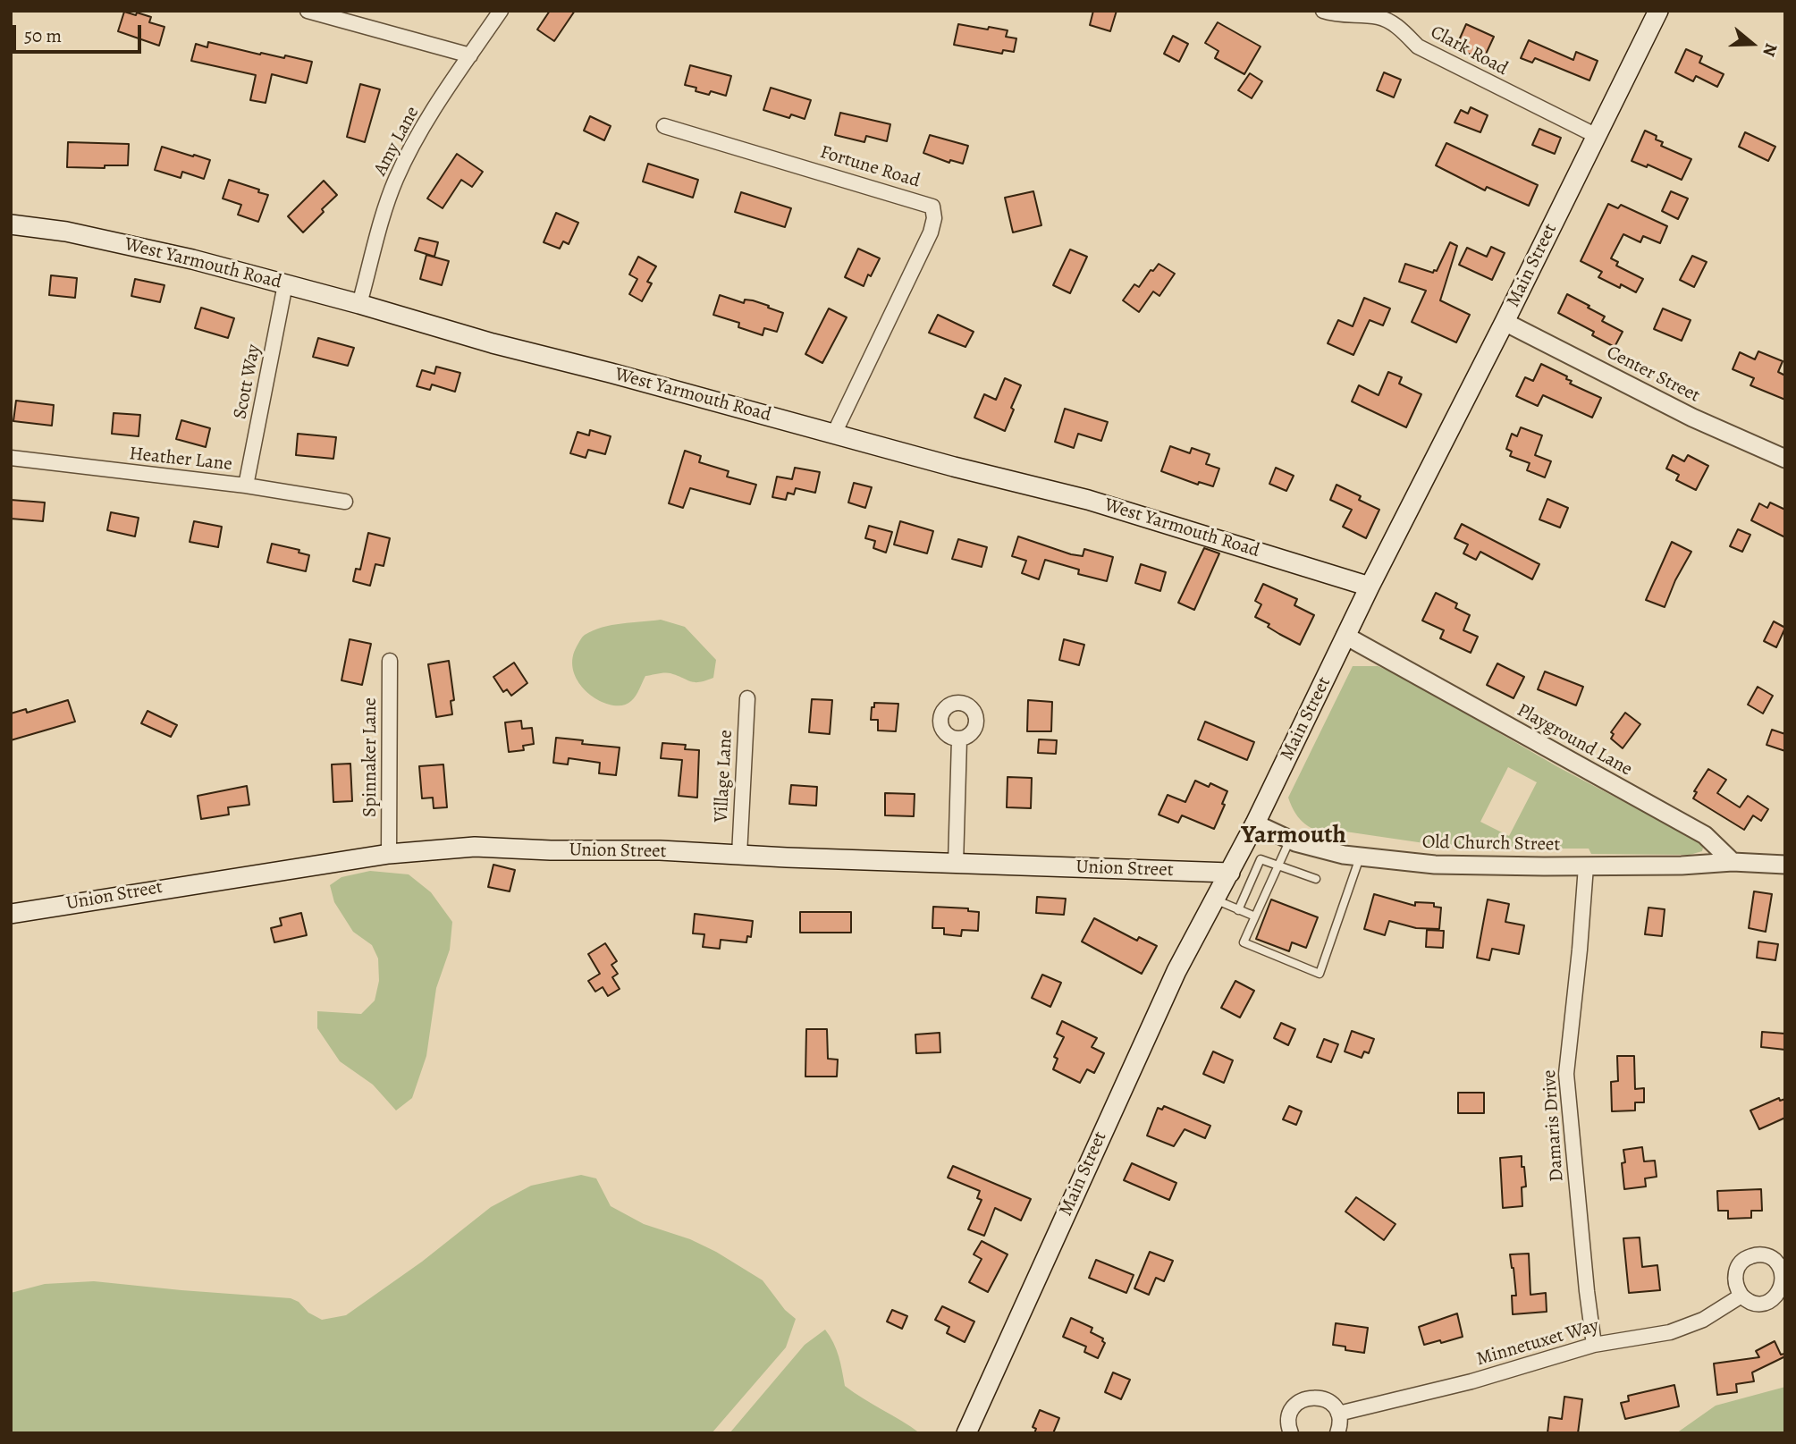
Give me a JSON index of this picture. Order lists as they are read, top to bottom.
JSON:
{
  "streets": {
    "main road": ["West Yarmouth Road", "Main Street", "Union Street"],
    "street": [
      "Clark Road",
      "Amy Lane",
      "Fortune Road",
      "Center Street",
      "Scott Way",
      "Heather Lane",
      "Playground Lane",
      "Spinnaker Lane",
      "Village Lane",
      "Old Church Street",
      "Damaris Drive",
      "Minnetuxet Way"
    ]
  },
  "crossings": [
    ["Clark Road", "Main Street"],
    ["Amy Lane", "West Yarmouth Road"],
    ["Fortune Road", "West Yarmouth Road"],
    ["West Yarmouth Road", "Main Street"],
    ["West Yarmouth Road", "Scott Way"],
    ["Main Street", "Center Street"],
    ["Main Street", "Playground Lane"],
    ["Main Street", "Old Church Street"],
    ["Main Street", "Union Street"],
    ["Scott Way", "Heather Lane"],
    ["Playground Lane", "Old Church Street"],
    ["Spinnaker Lane", "Union Street"],
    ["Village Lane", "Union Street"],
    ["Old Church Street", "Damaris Drive"],
    ["Damaris Drive", "Minnetuxet Way"]
  ],
  "districts": ["Yarmouth"],
  "scale_bar": "50 m",
  "north": "right"
}
